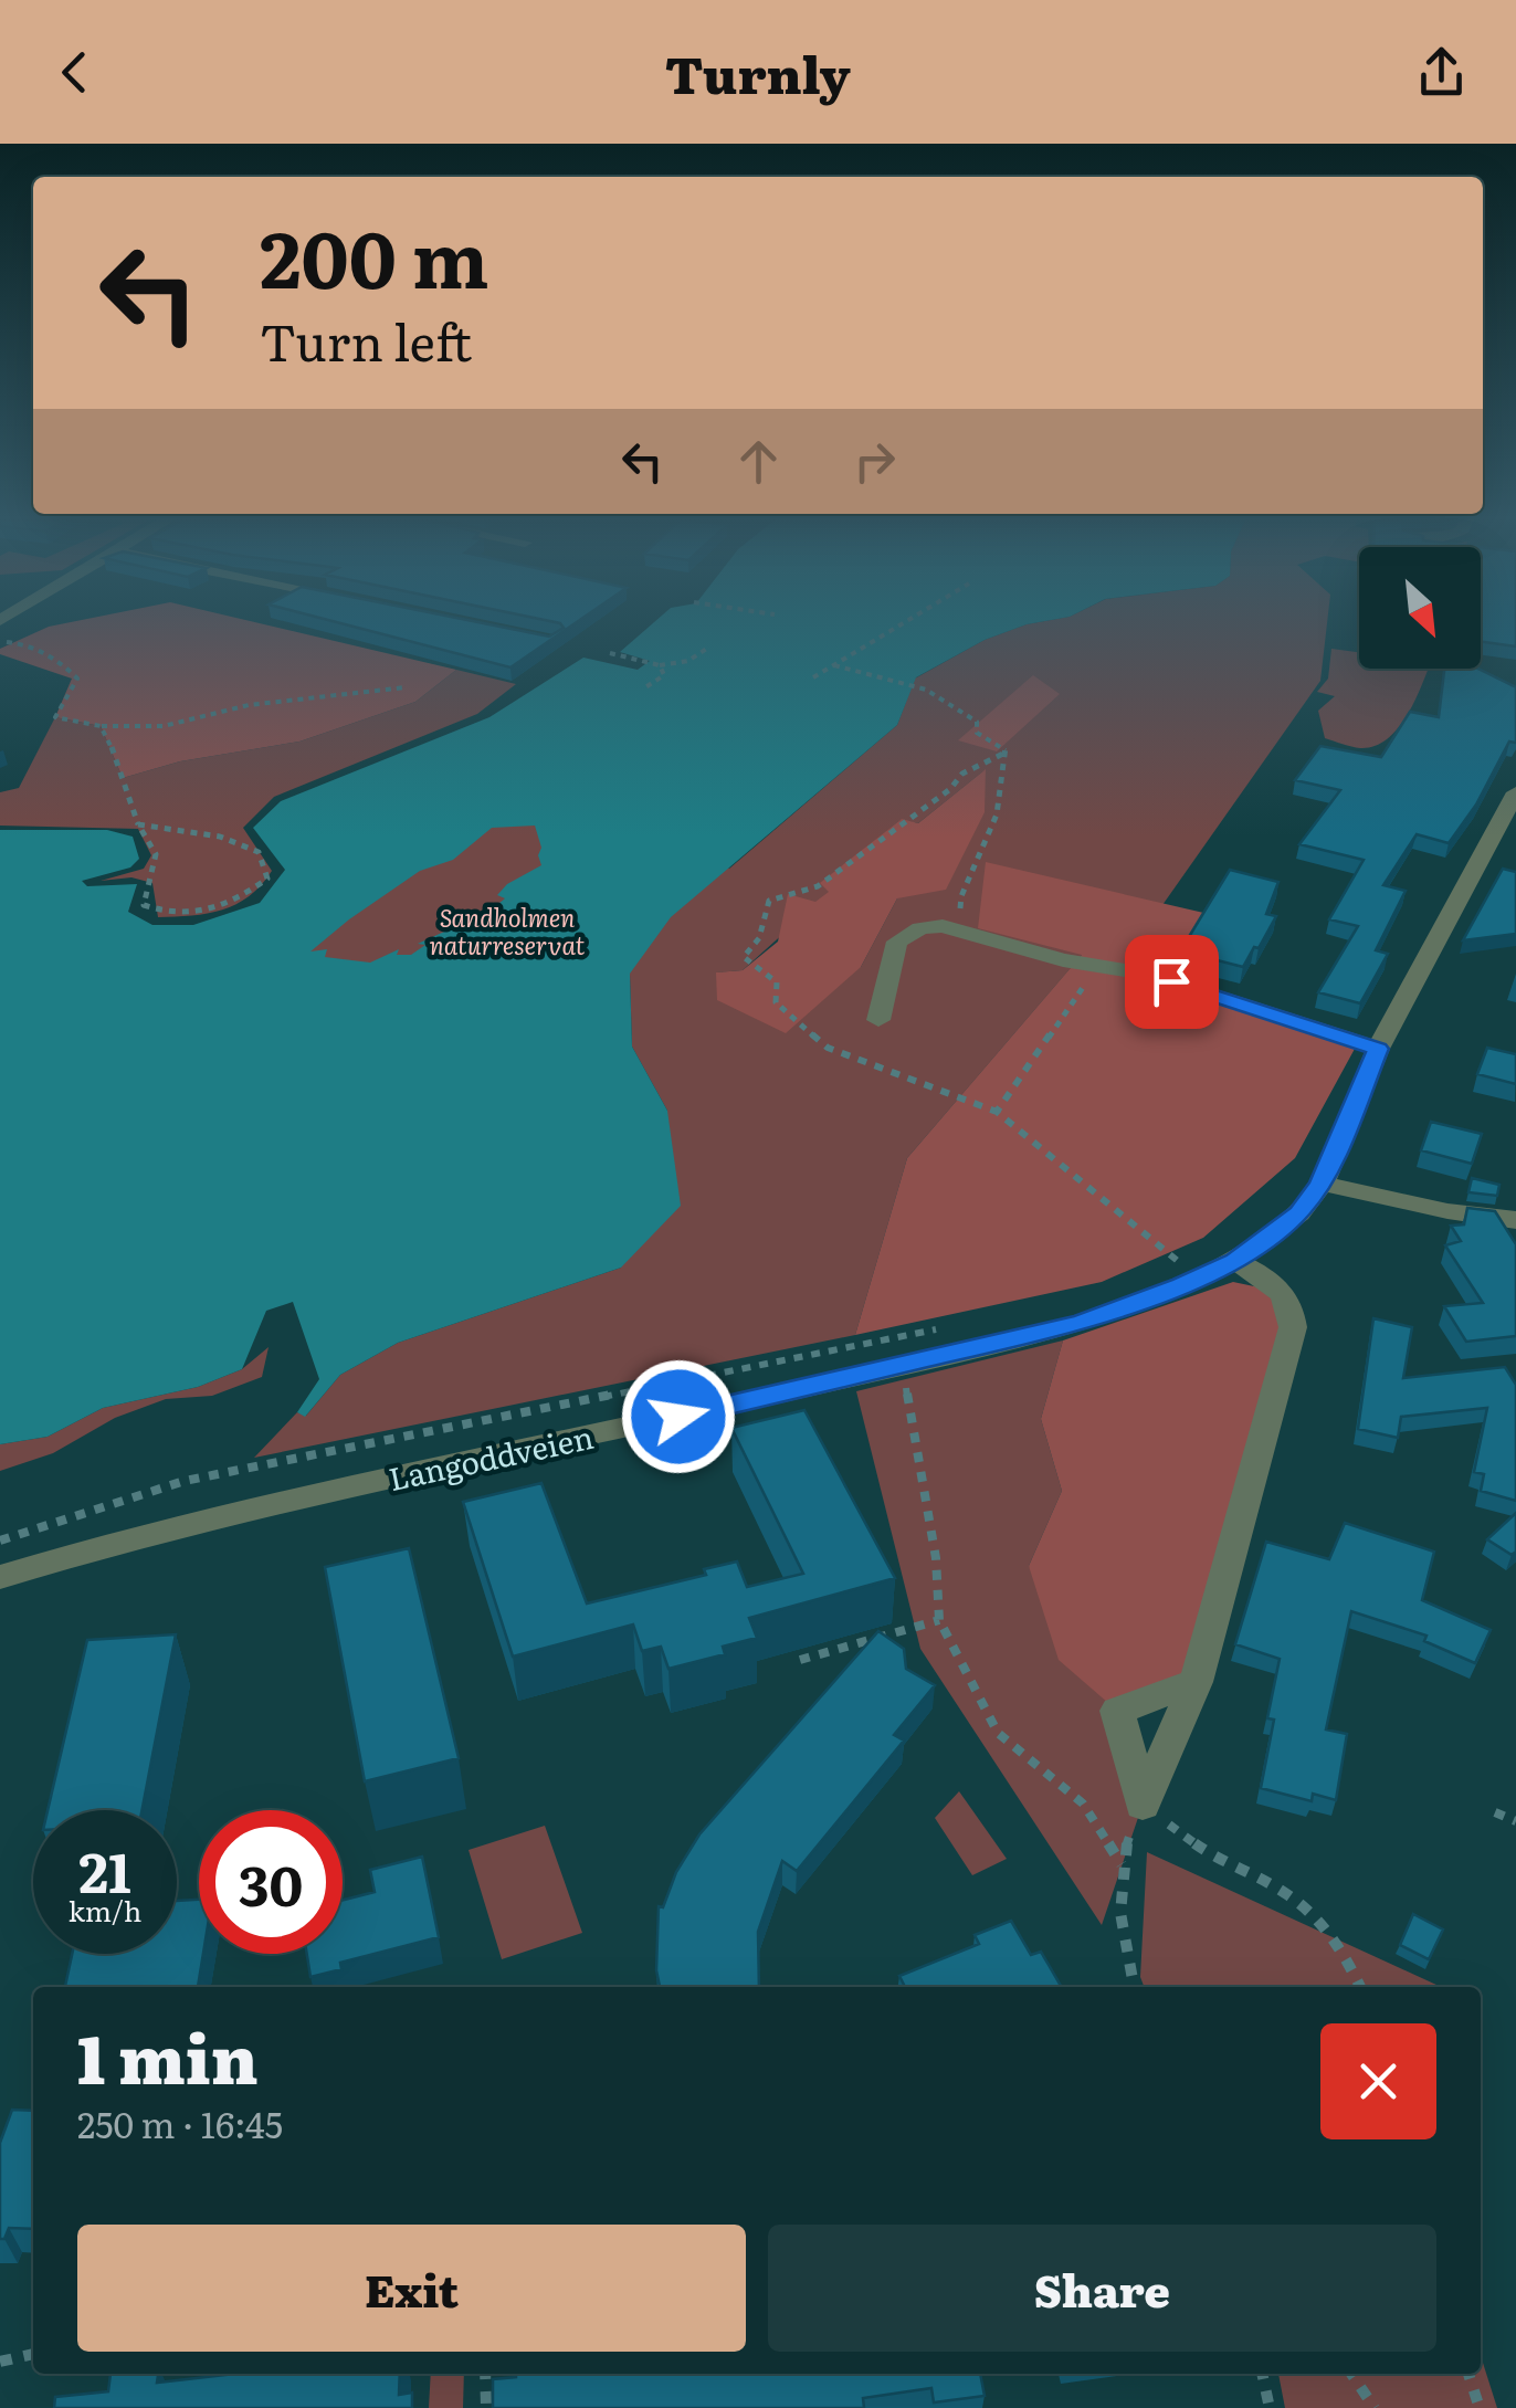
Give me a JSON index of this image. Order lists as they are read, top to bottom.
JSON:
{
  "streets": {
    "street": ["Langoddveien"]
  },
  "parks": ["Sandholmen naturreservat"],
  "north": "bottom right",
  "page": {
    "header": "Turnly",
    "turn": ["200 m", "Turn left"],
    "speed": "21 km/h",
    "limit": "30",
    "heading": ["1 min", "250 m · 16:45"],
    "buttons": ["Exit", "Share"]
  }
}
